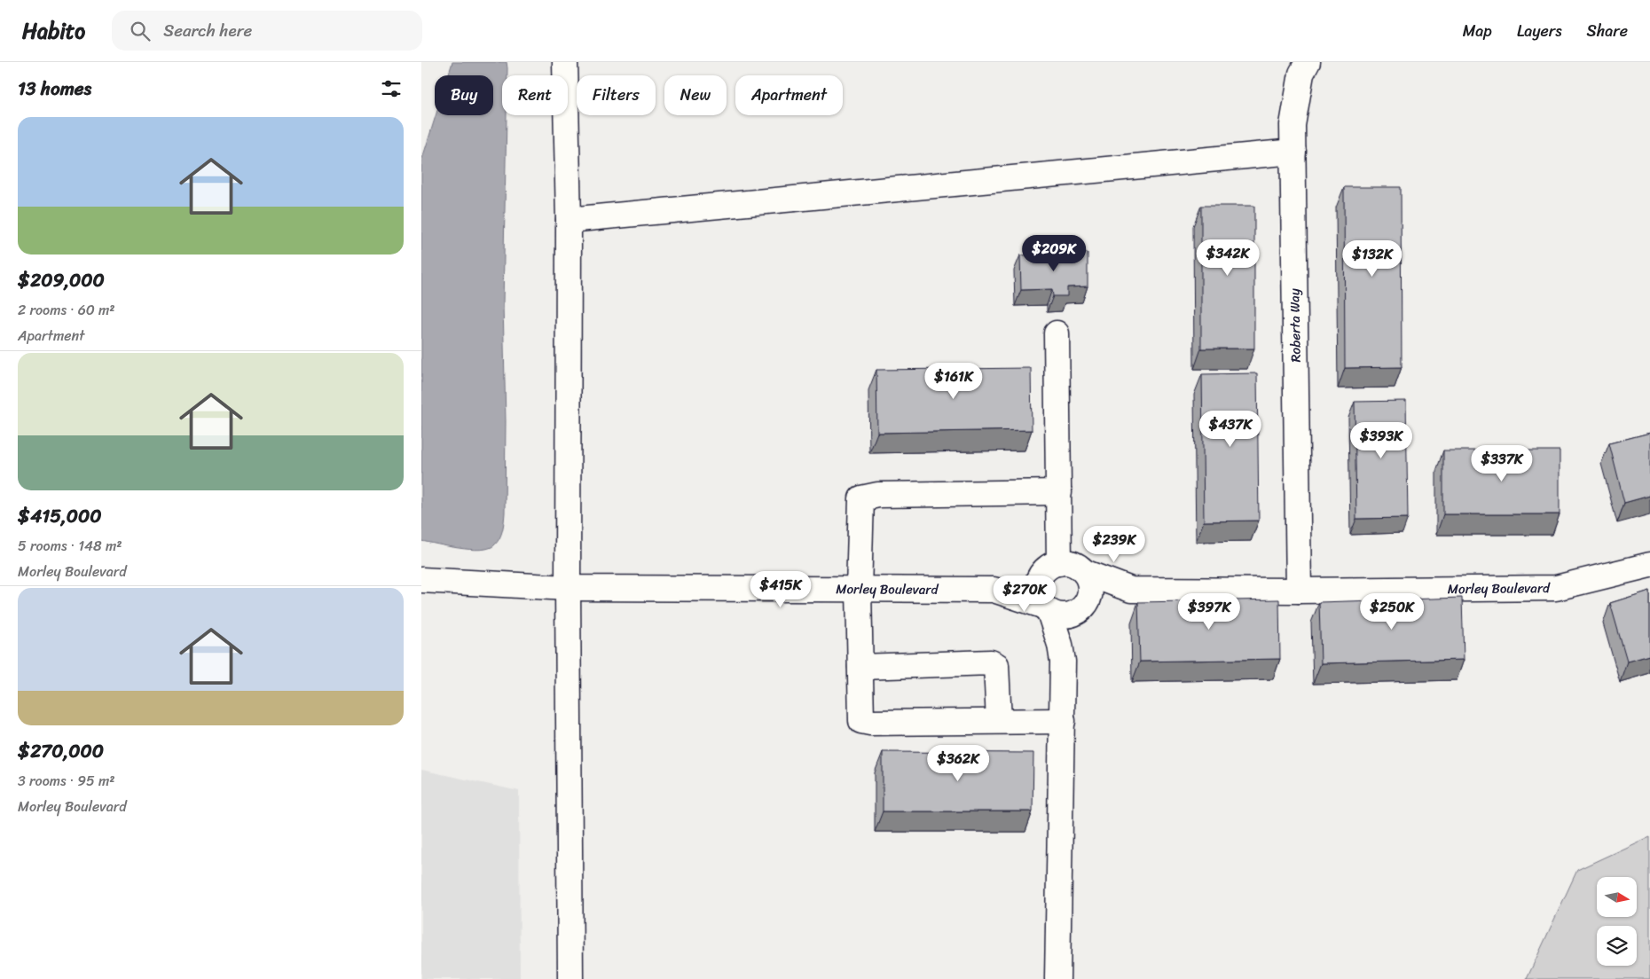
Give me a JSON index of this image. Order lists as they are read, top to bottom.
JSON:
{
  "streets": {
    "main road": ["Roberta Way", "Morley Boulevard"]
  },
  "crossings": [
    ["Roberta Way", "Morley Boulevard"]
  ],
  "north": "right",
  "page": {
    "header": "Habito",
    "search": "Search here",
    "nav": ["Map", "Layers", "Share"],
    "heading": "13 homes",
    "chip": [
      "Buy",
      "Rent",
      "Filters",
      "New",
      "Apartment"
    ],
    "list": [
      {
        "name": "$209,000",
        "note": "2 rooms · 60 m² · Apartment"
      },
      {
        "name": "$415,000",
        "note": "5 rooms · 148 m² · Morley Boulevard"
      },
      {
        "name": "$270,000",
        "note": "3 rooms · 95 m² · Morley Boulevard"
      }
    ],
    "price": [
      "$209K",
      "$342K",
      "$132K",
      "$161K",
      "$437K",
      "$393K",
      "$337K",
      "$239K",
      "$415K",
      "$270K",
      "$397K",
      "$250K",
      "$362K"
    ]
  }
}
